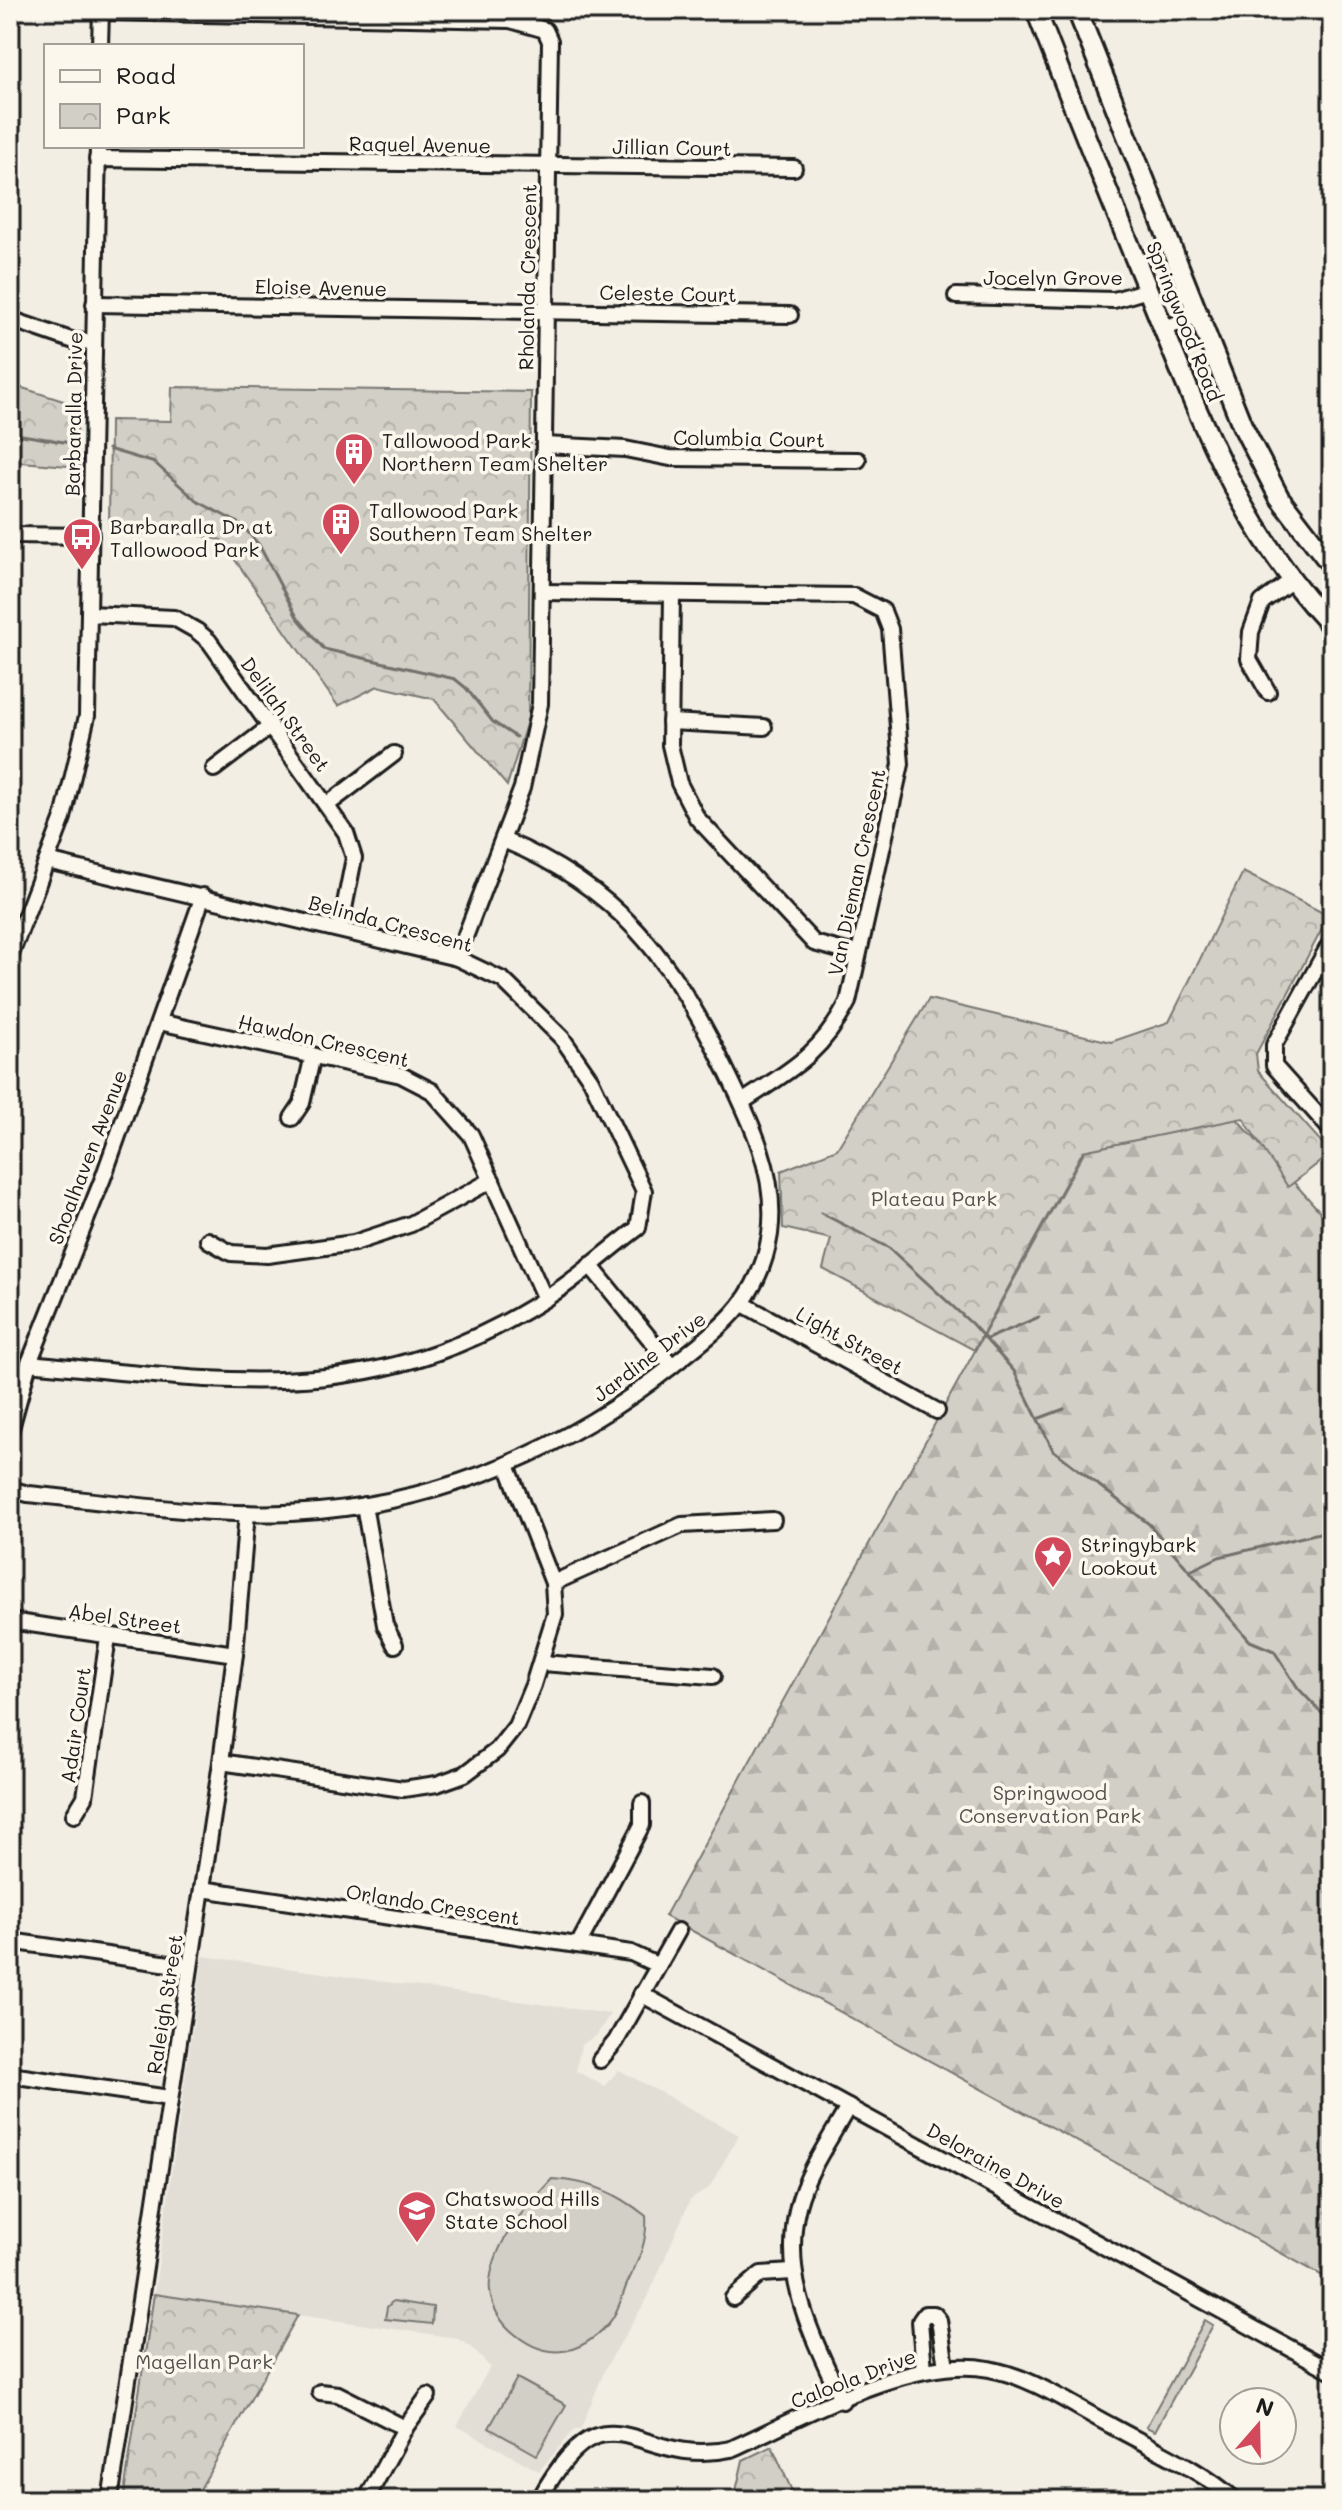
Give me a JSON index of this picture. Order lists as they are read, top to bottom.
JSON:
{
  "streets": {
    "main road": ["Springwood Road"],
    "street": [
      "Raquel Avenue",
      "Jillian Court",
      "Rholanda Crescent",
      "Jocelyn Grove",
      "Eloise Avenue",
      "Celeste Court",
      "Barbaralla Drive",
      "Columbia Court",
      "Delilah Street",
      "Van Dieman Crescent",
      "Belinda Crescent",
      "Hawdon Crescent",
      "Shoalhaven Avenue",
      "Light Street",
      "Jardine Drive",
      "Abel Street",
      "Adair Court",
      "Orlando Crescent",
      "Raleigh Street",
      "Deloraine Drive",
      "Caloola Drive"
    ]
  },
  "crossings": [
    ["Raquel Avenue", "Jillian Court"],
    ["Raquel Avenue", "Rholanda Crescent"],
    ["Raquel Avenue", "Barbaralla Drive"],
    ["Jillian Court", "Rholanda Crescent"],
    ["Rholanda Crescent", "Eloise Avenue"],
    ["Rholanda Crescent", "Celeste Court"],
    ["Rholanda Crescent", "Columbia Court"],
    ["Rholanda Crescent", "Van Dieman Crescent"],
    ["Rholanda Crescent", "Belinda Crescent"],
    ["Rholanda Crescent", "Jardine Drive"],
    ["Jocelyn Grove", "Springwood Road"],
    ["Eloise Avenue", "Celeste Court"],
    ["Eloise Avenue", "Barbaralla Drive"],
    ["Barbaralla Drive", "Delilah Street"],
    ["Barbaralla Drive", "Belinda Crescent"],
    ["Delilah Street", "Belinda Crescent"],
    ["Van Dieman Crescent", "Jardine Drive"],
    ["Belinda Crescent", "Hawdon Crescent"],
    ["Belinda Crescent", "Shoalhaven Avenue"],
    ["Hawdon Crescent", "Shoalhaven Avenue"],
    ["Light Street", "Jardine Drive"],
    ["Jardine Drive", "Raleigh Street"],
    ["Abel Street", "Adair Court"],
    ["Abel Street", "Raleigh Street"],
    ["Orlando Crescent", "Raleigh Street"]
  ],
  "parks": ["Plateau Park", "Springwood Conservation Park", "Magellan Park"],
  "places": {
    "building": ["Tallowood Park Northern Team Shelter", "Tallowood Park Southern Team Shelter"],
    "bus stop": ["Barbaralla Dr at Tallowood Park"],
    "place": ["Stringybark Lookout"],
    "school or university": ["Chatswood Hills State School"]
  },
  "legend": ["Road", "Park"],
  "north": "top"
}
